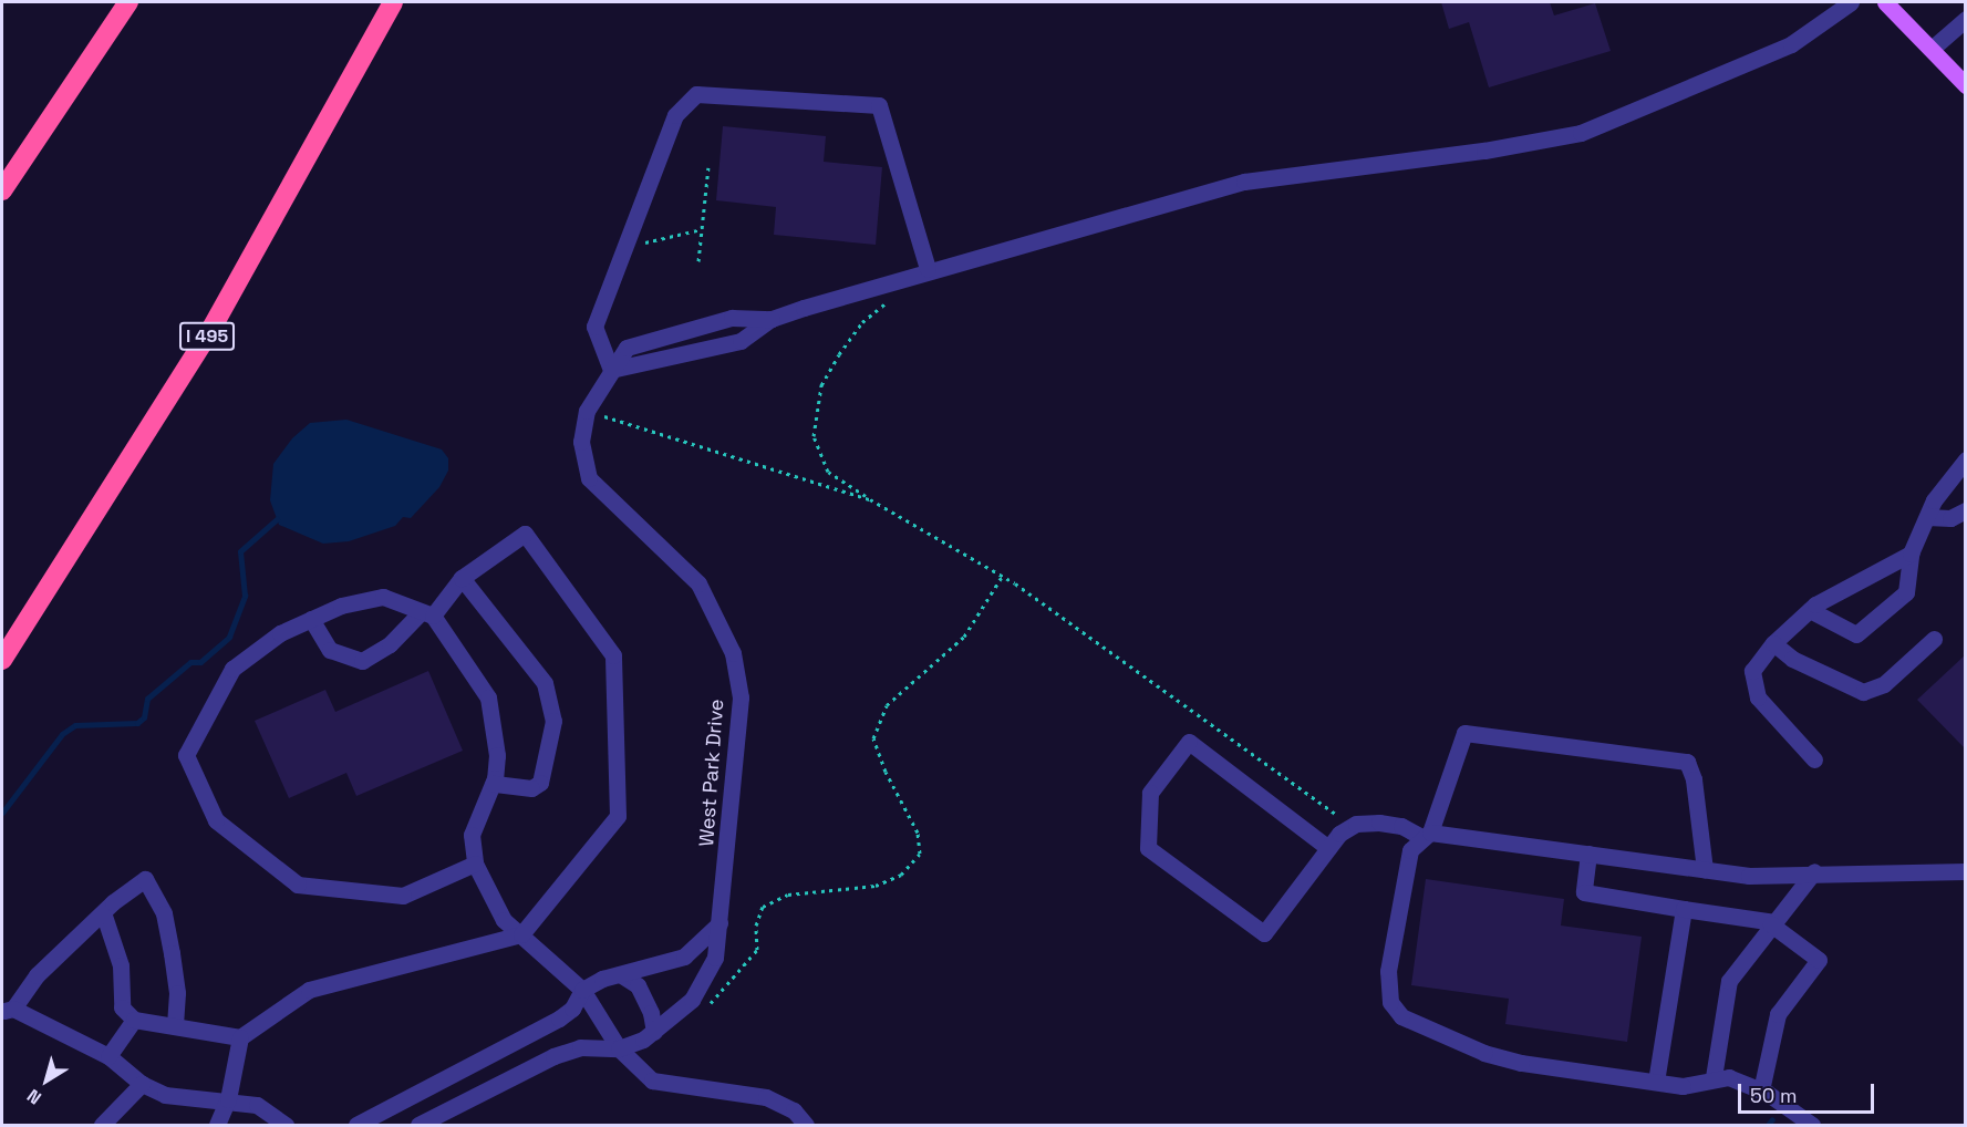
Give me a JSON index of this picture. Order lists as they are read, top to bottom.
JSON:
{
  "streets": {
    "highway": ["I 495"],
    "street": ["West Park Drive"]
  },
  "scale_bar": "50 m",
  "north": "bottom left"
}
